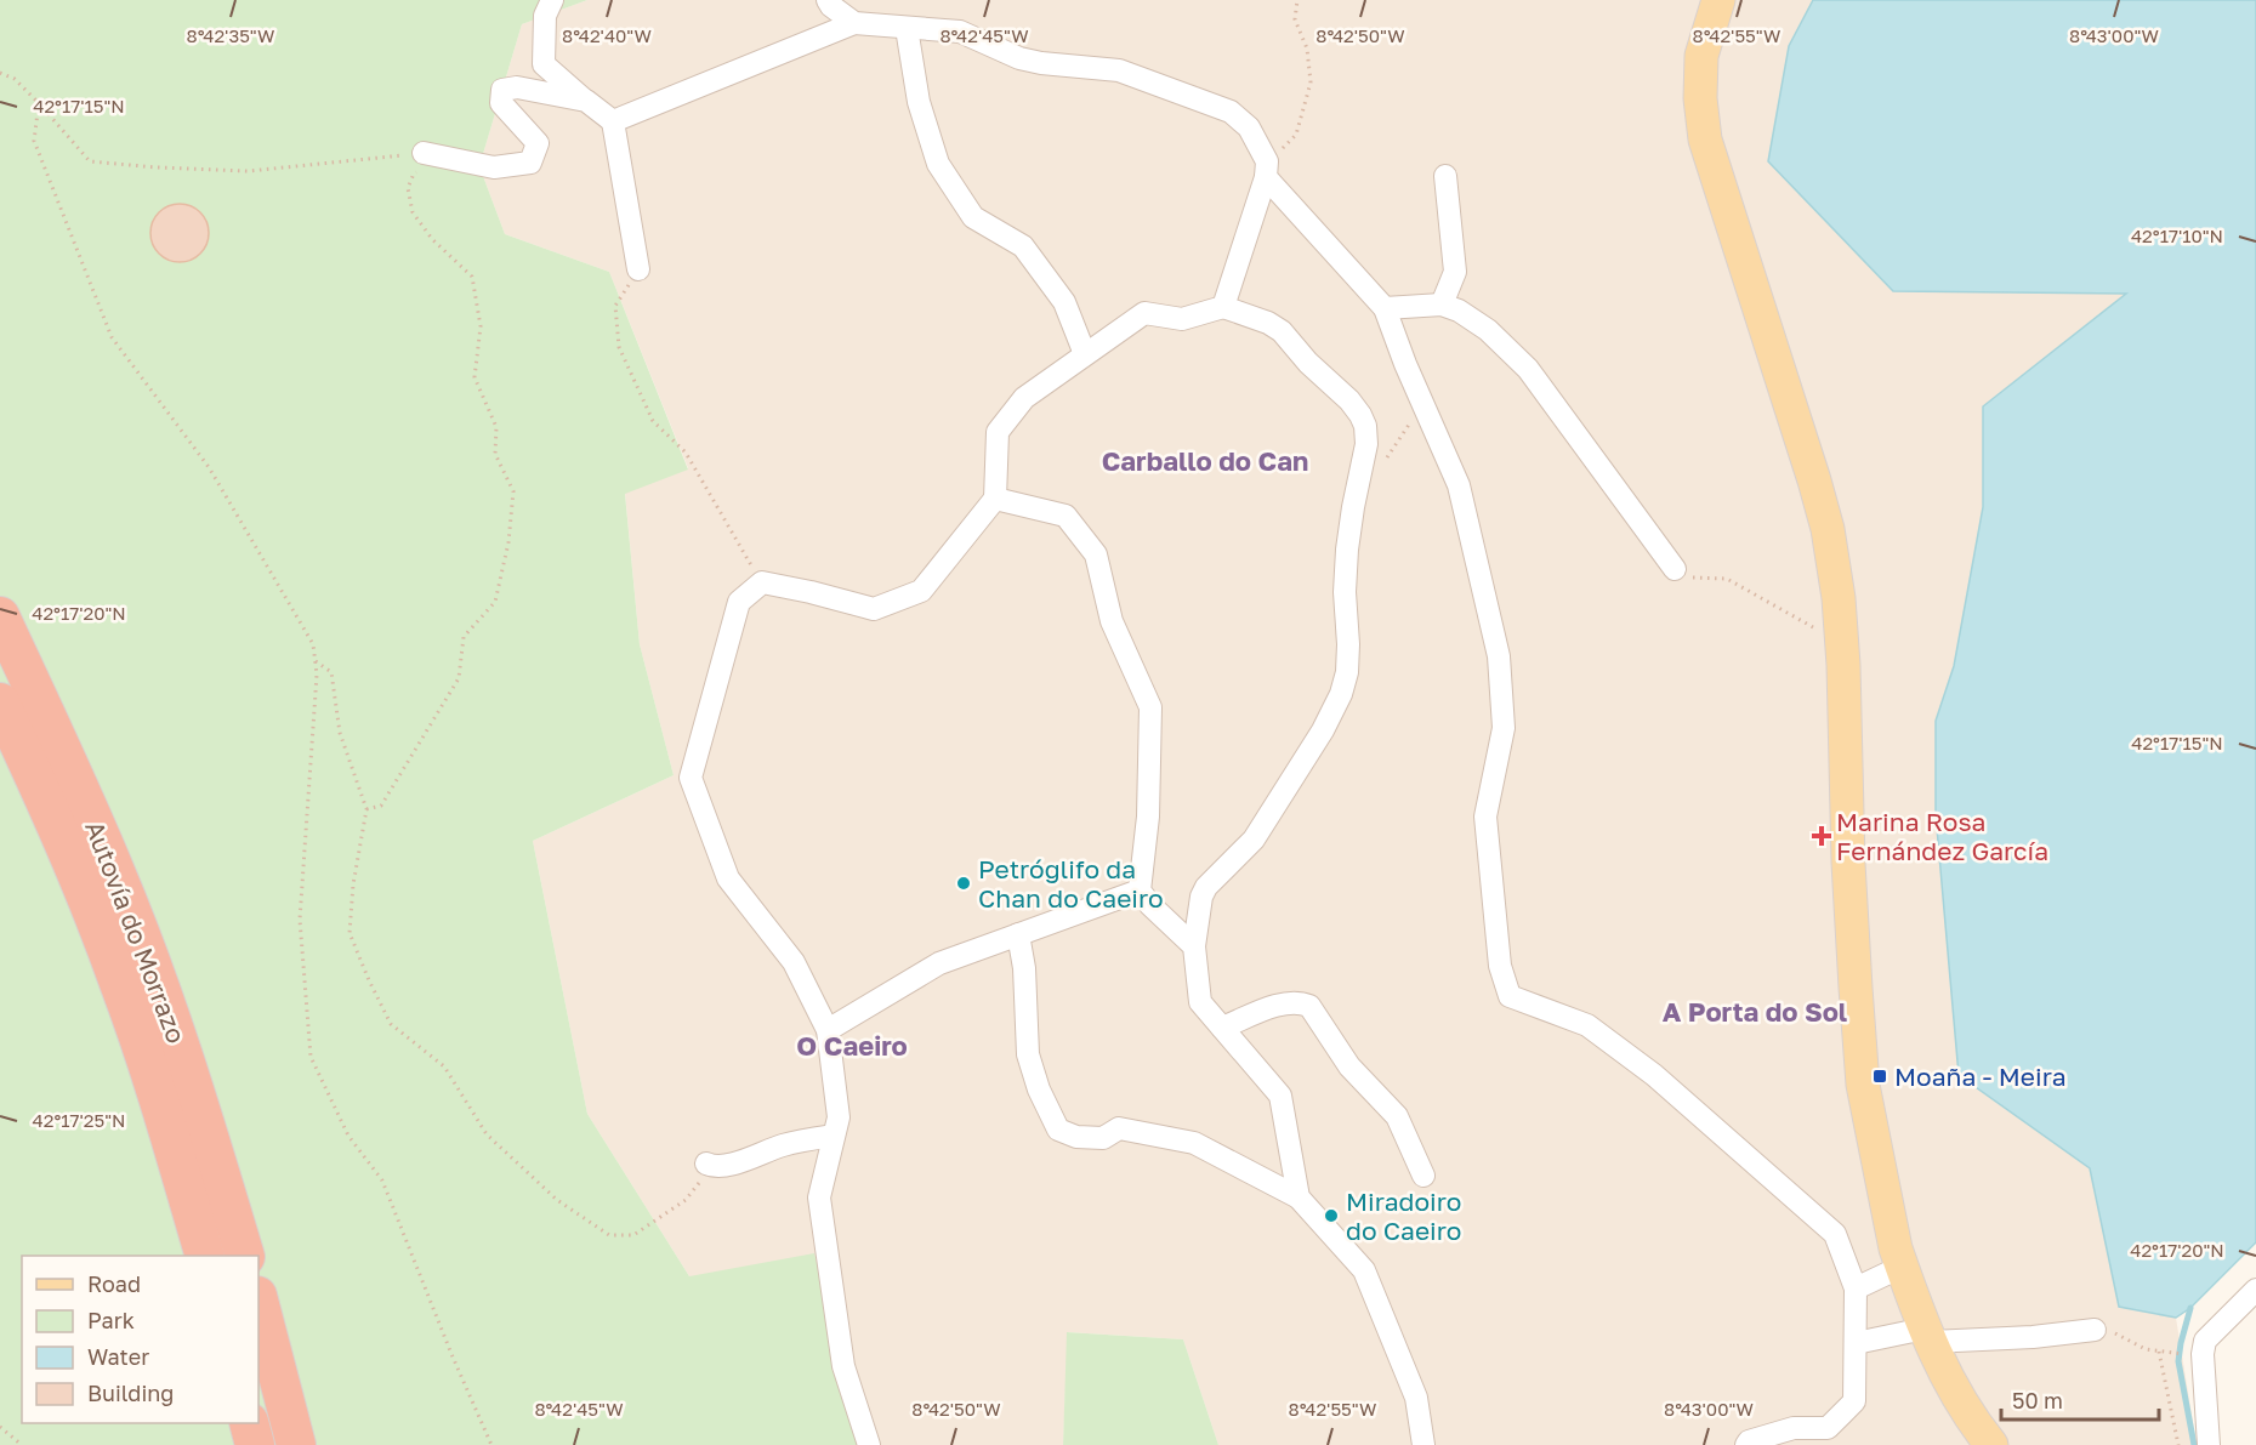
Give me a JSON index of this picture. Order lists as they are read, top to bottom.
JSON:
{
  "streets": {
    "highway": ["Autovía do Morrazo"]
  },
  "districts": ["Carballo do Can", "A Porta do Sol", "O Caeiro"],
  "places": {
    "health": ["Marina Rosa Fernández García"],
    "other": ["Petróglifo da Chan do Caeiro", "Miradoiro do Caeiro"],
    "transit": ["Moaña - Meira"]
  },
  "legend": [
    "Road",
    "Park",
    "Water",
    "Building"
  ],
  "scale_bar": "50 m",
  "coordinates": [
    "8°42'35\"W",
    "8°42'40\"W",
    "8°42'45\"W",
    "8°42'50\"W",
    "8°42'55\"W",
    "8°43'00\"W",
    "42°17'15\"N",
    "42°17'10\"N",
    "42°17'20\"N",
    "42°17'25\"N"
  ]
}
